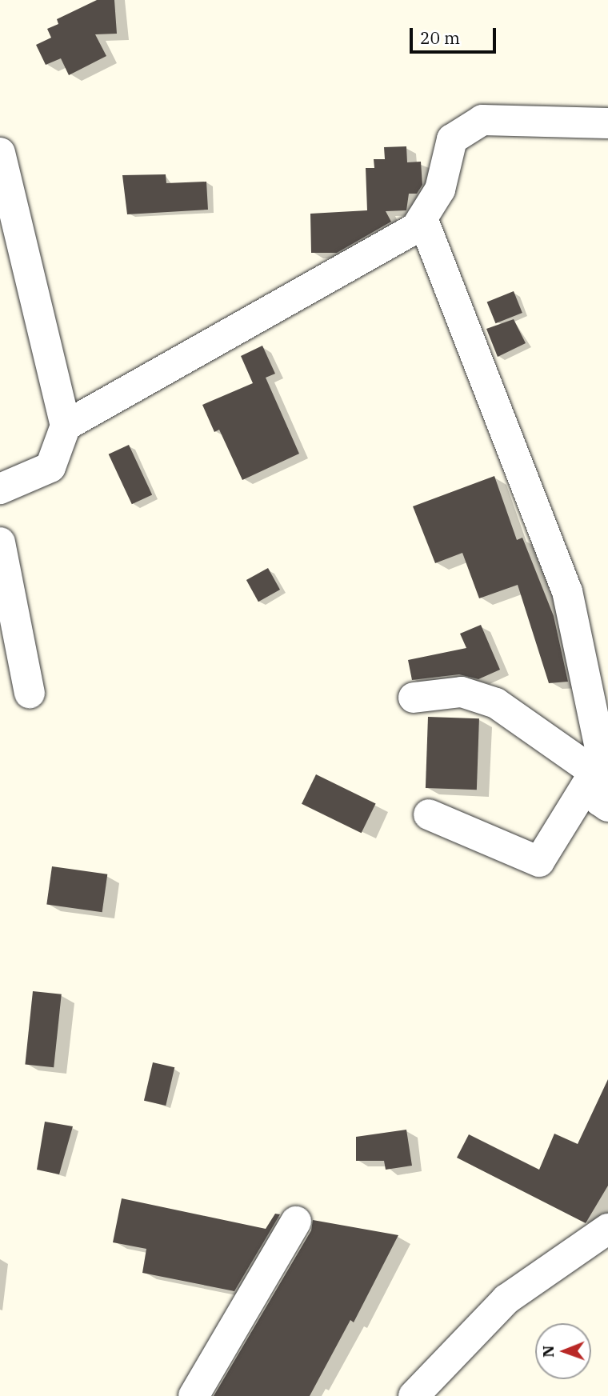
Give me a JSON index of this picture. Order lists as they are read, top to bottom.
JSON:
{
  "scale_bar": "20 m",
  "north": "left"
}
